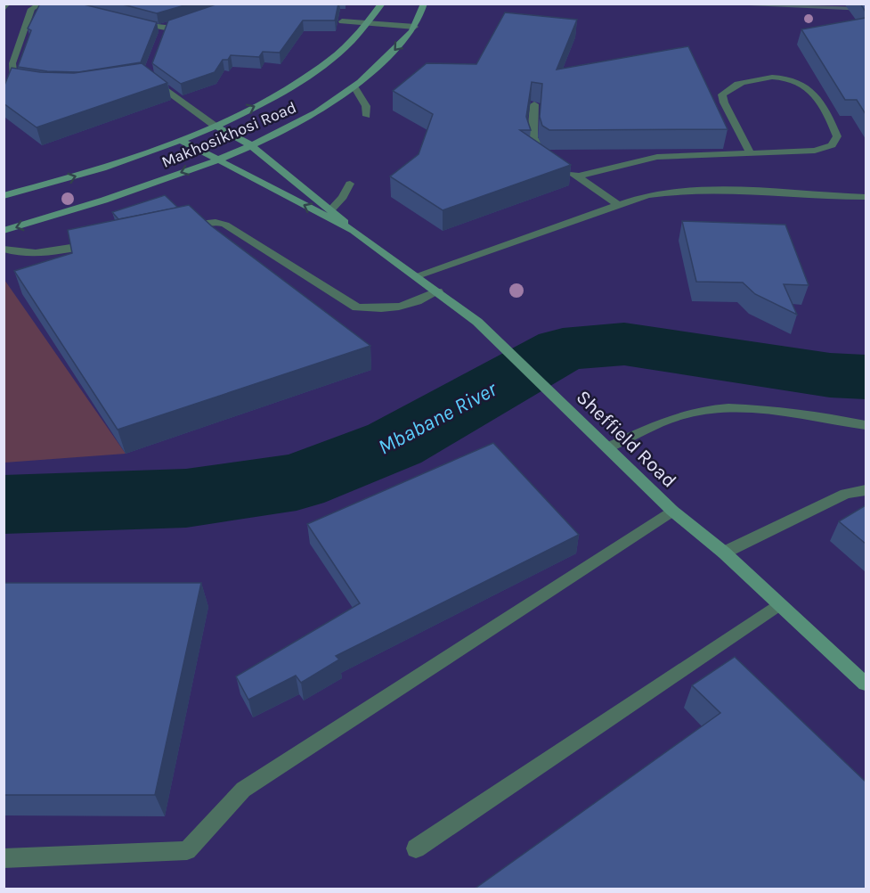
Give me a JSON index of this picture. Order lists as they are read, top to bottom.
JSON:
{
  "streets": {
    "main road": ["Makhosikhosi Road", "Sheffield Road"]
  },
  "crossings": [
    ["Makhosikhosi Road", "Sheffield Road"]
  ],
  "water": ["Mbabane River"]
}
